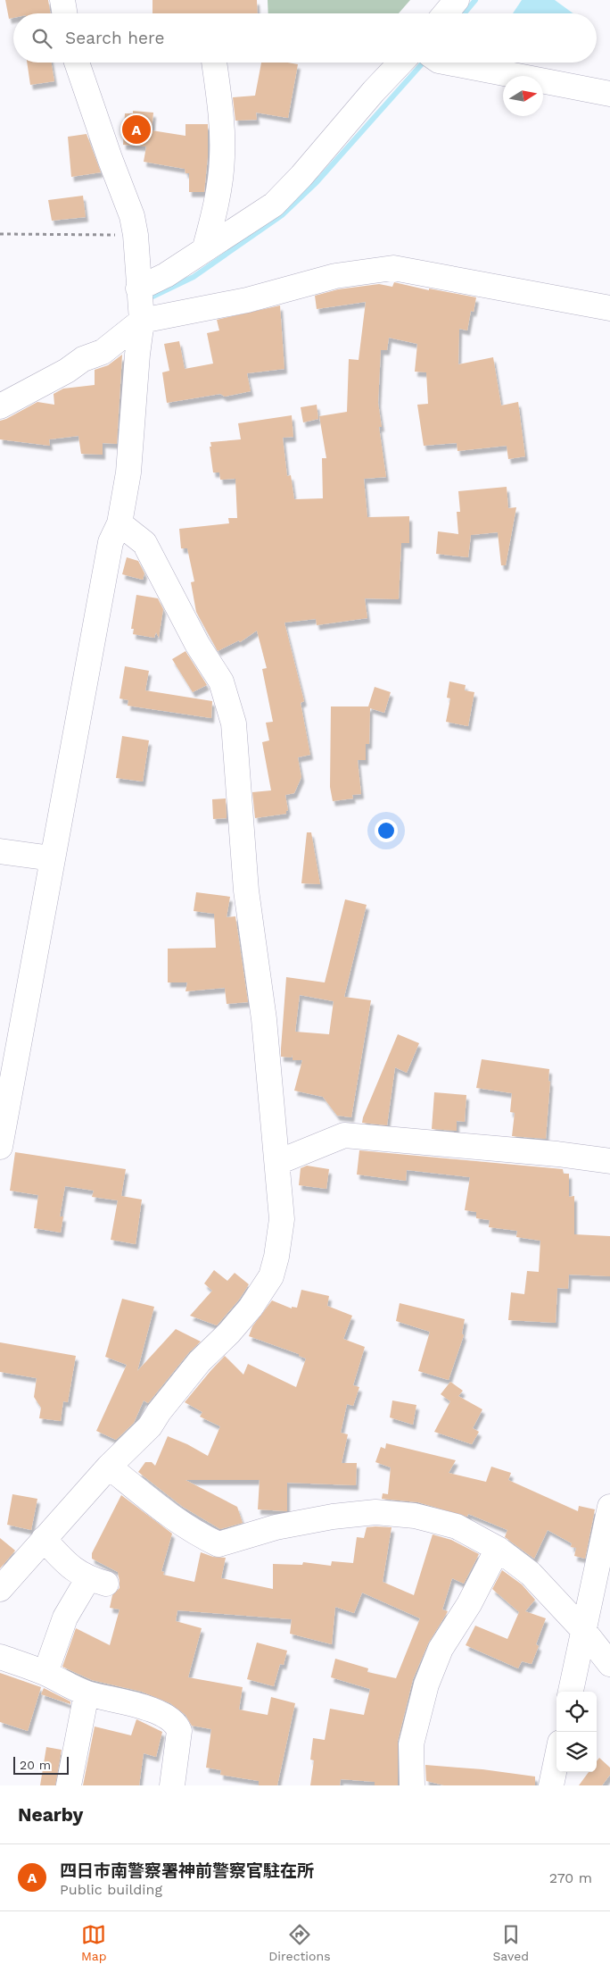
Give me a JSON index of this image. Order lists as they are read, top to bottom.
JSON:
{
  "scale_bar": "20 m",
  "north": "right",
  "page": {
    "search": "Search here",
    "pins": "A",
    "scale": "20 m",
    "heading": "Nearby",
    "list": [
      {
        "mark": "A",
        "name": "四日市南警察署神前警察官駐在所",
        "note": "Public building",
        "value": "270 m"
      }
    ],
    "nav": ["Map", "Directions", "Saved"]
  }
}
